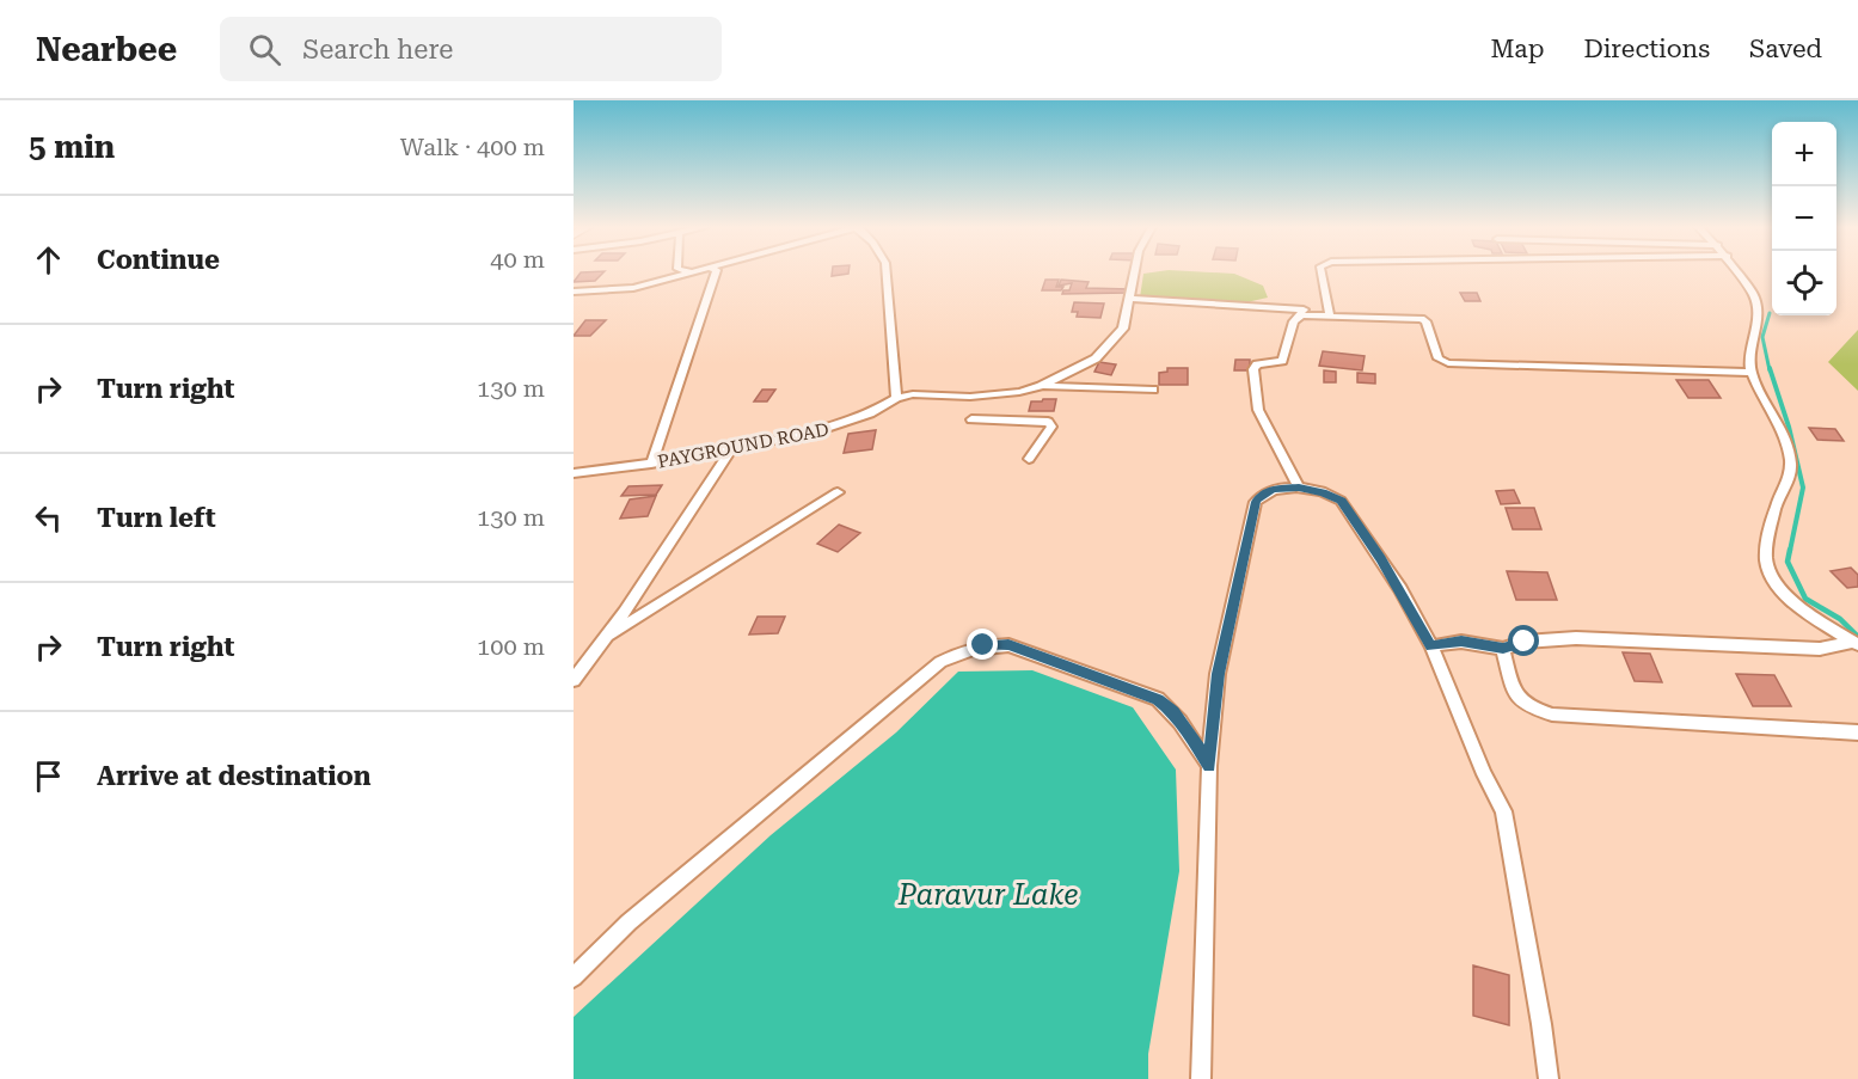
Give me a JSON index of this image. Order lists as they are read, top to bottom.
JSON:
{
  "streets": {
    "street": ["PAYGROUND ROAD"]
  },
  "water": ["Paravur Lake"],
  "page": {
    "header": "Nearbee",
    "search": "Search here",
    "nav": ["Map", "Directions", "Saved"],
    "heading": ["5 min", "Walk · 400 m"],
    "map_buttons": ["+", "−"],
    "list": [
      ["Continue", "40 m"],
      ["Turn right", "130 m"],
      ["Turn left", "130 m"],
      ["Turn right", "100 m"],
      "Arrive at destination"
    ]
  }
}
